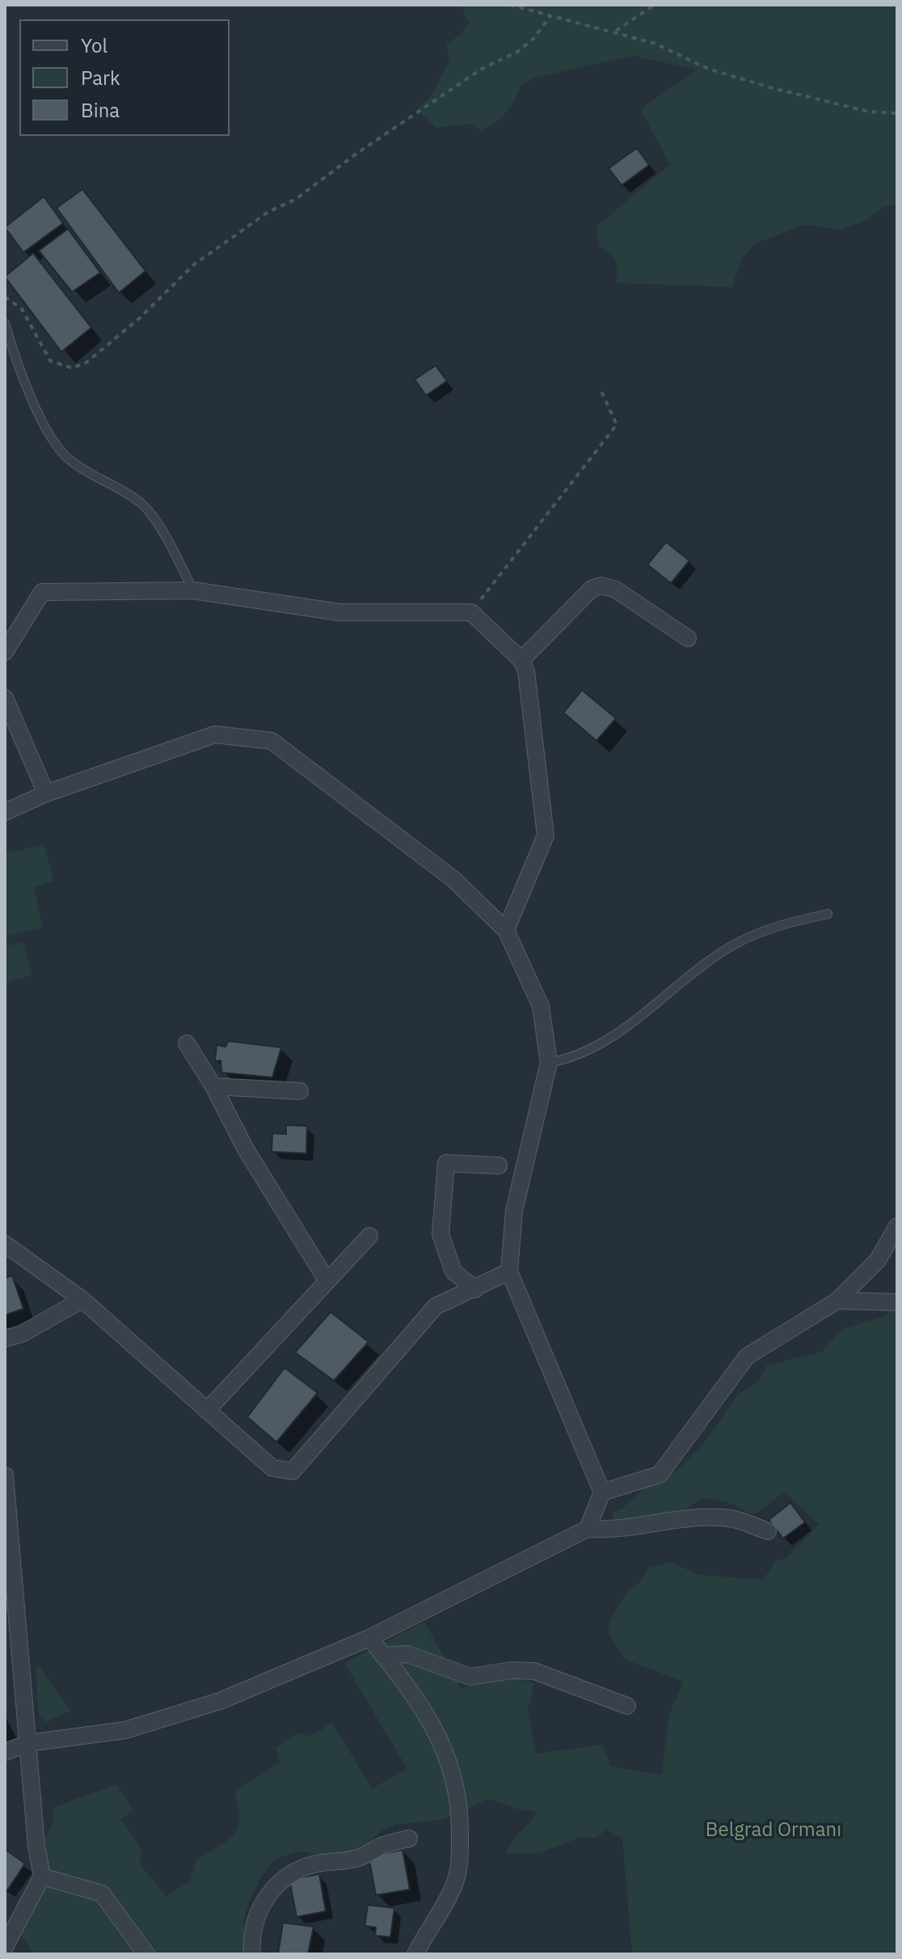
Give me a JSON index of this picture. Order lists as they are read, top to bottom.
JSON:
{
  "parks": ["Belgrad Ormanı"],
  "legend": ["Yol", "Park", "Bina"]
}
